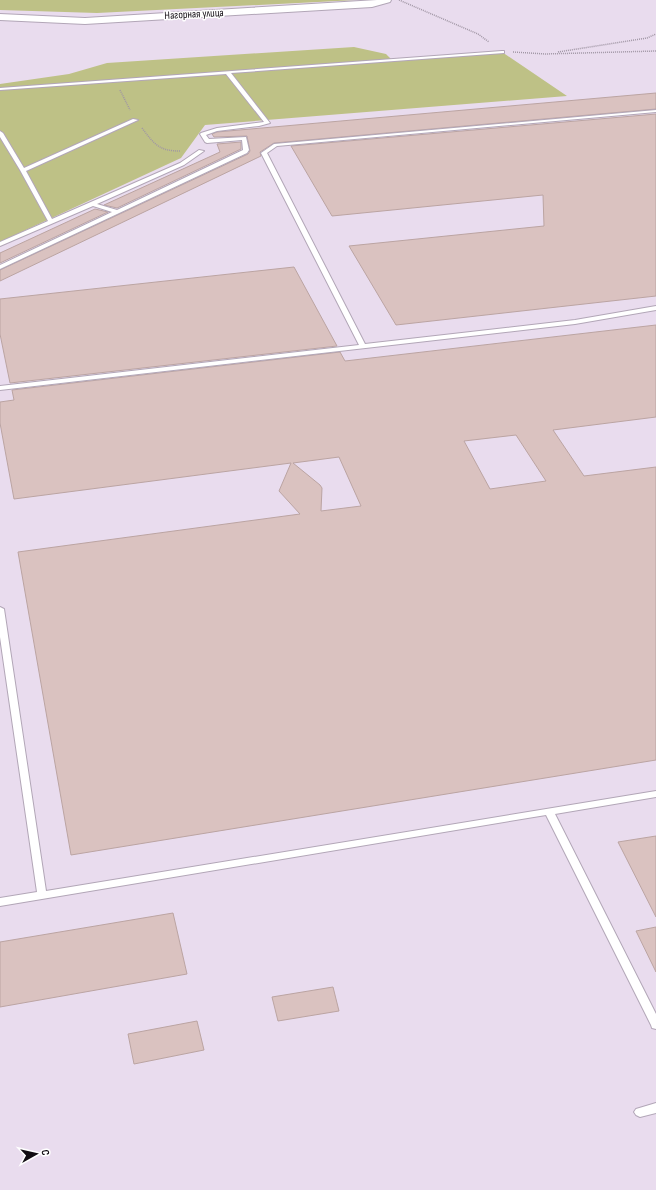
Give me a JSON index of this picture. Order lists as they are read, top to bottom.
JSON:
{
  "streets": {
    "street": ["Нагорная улица"]
  },
  "north": "right"
}
